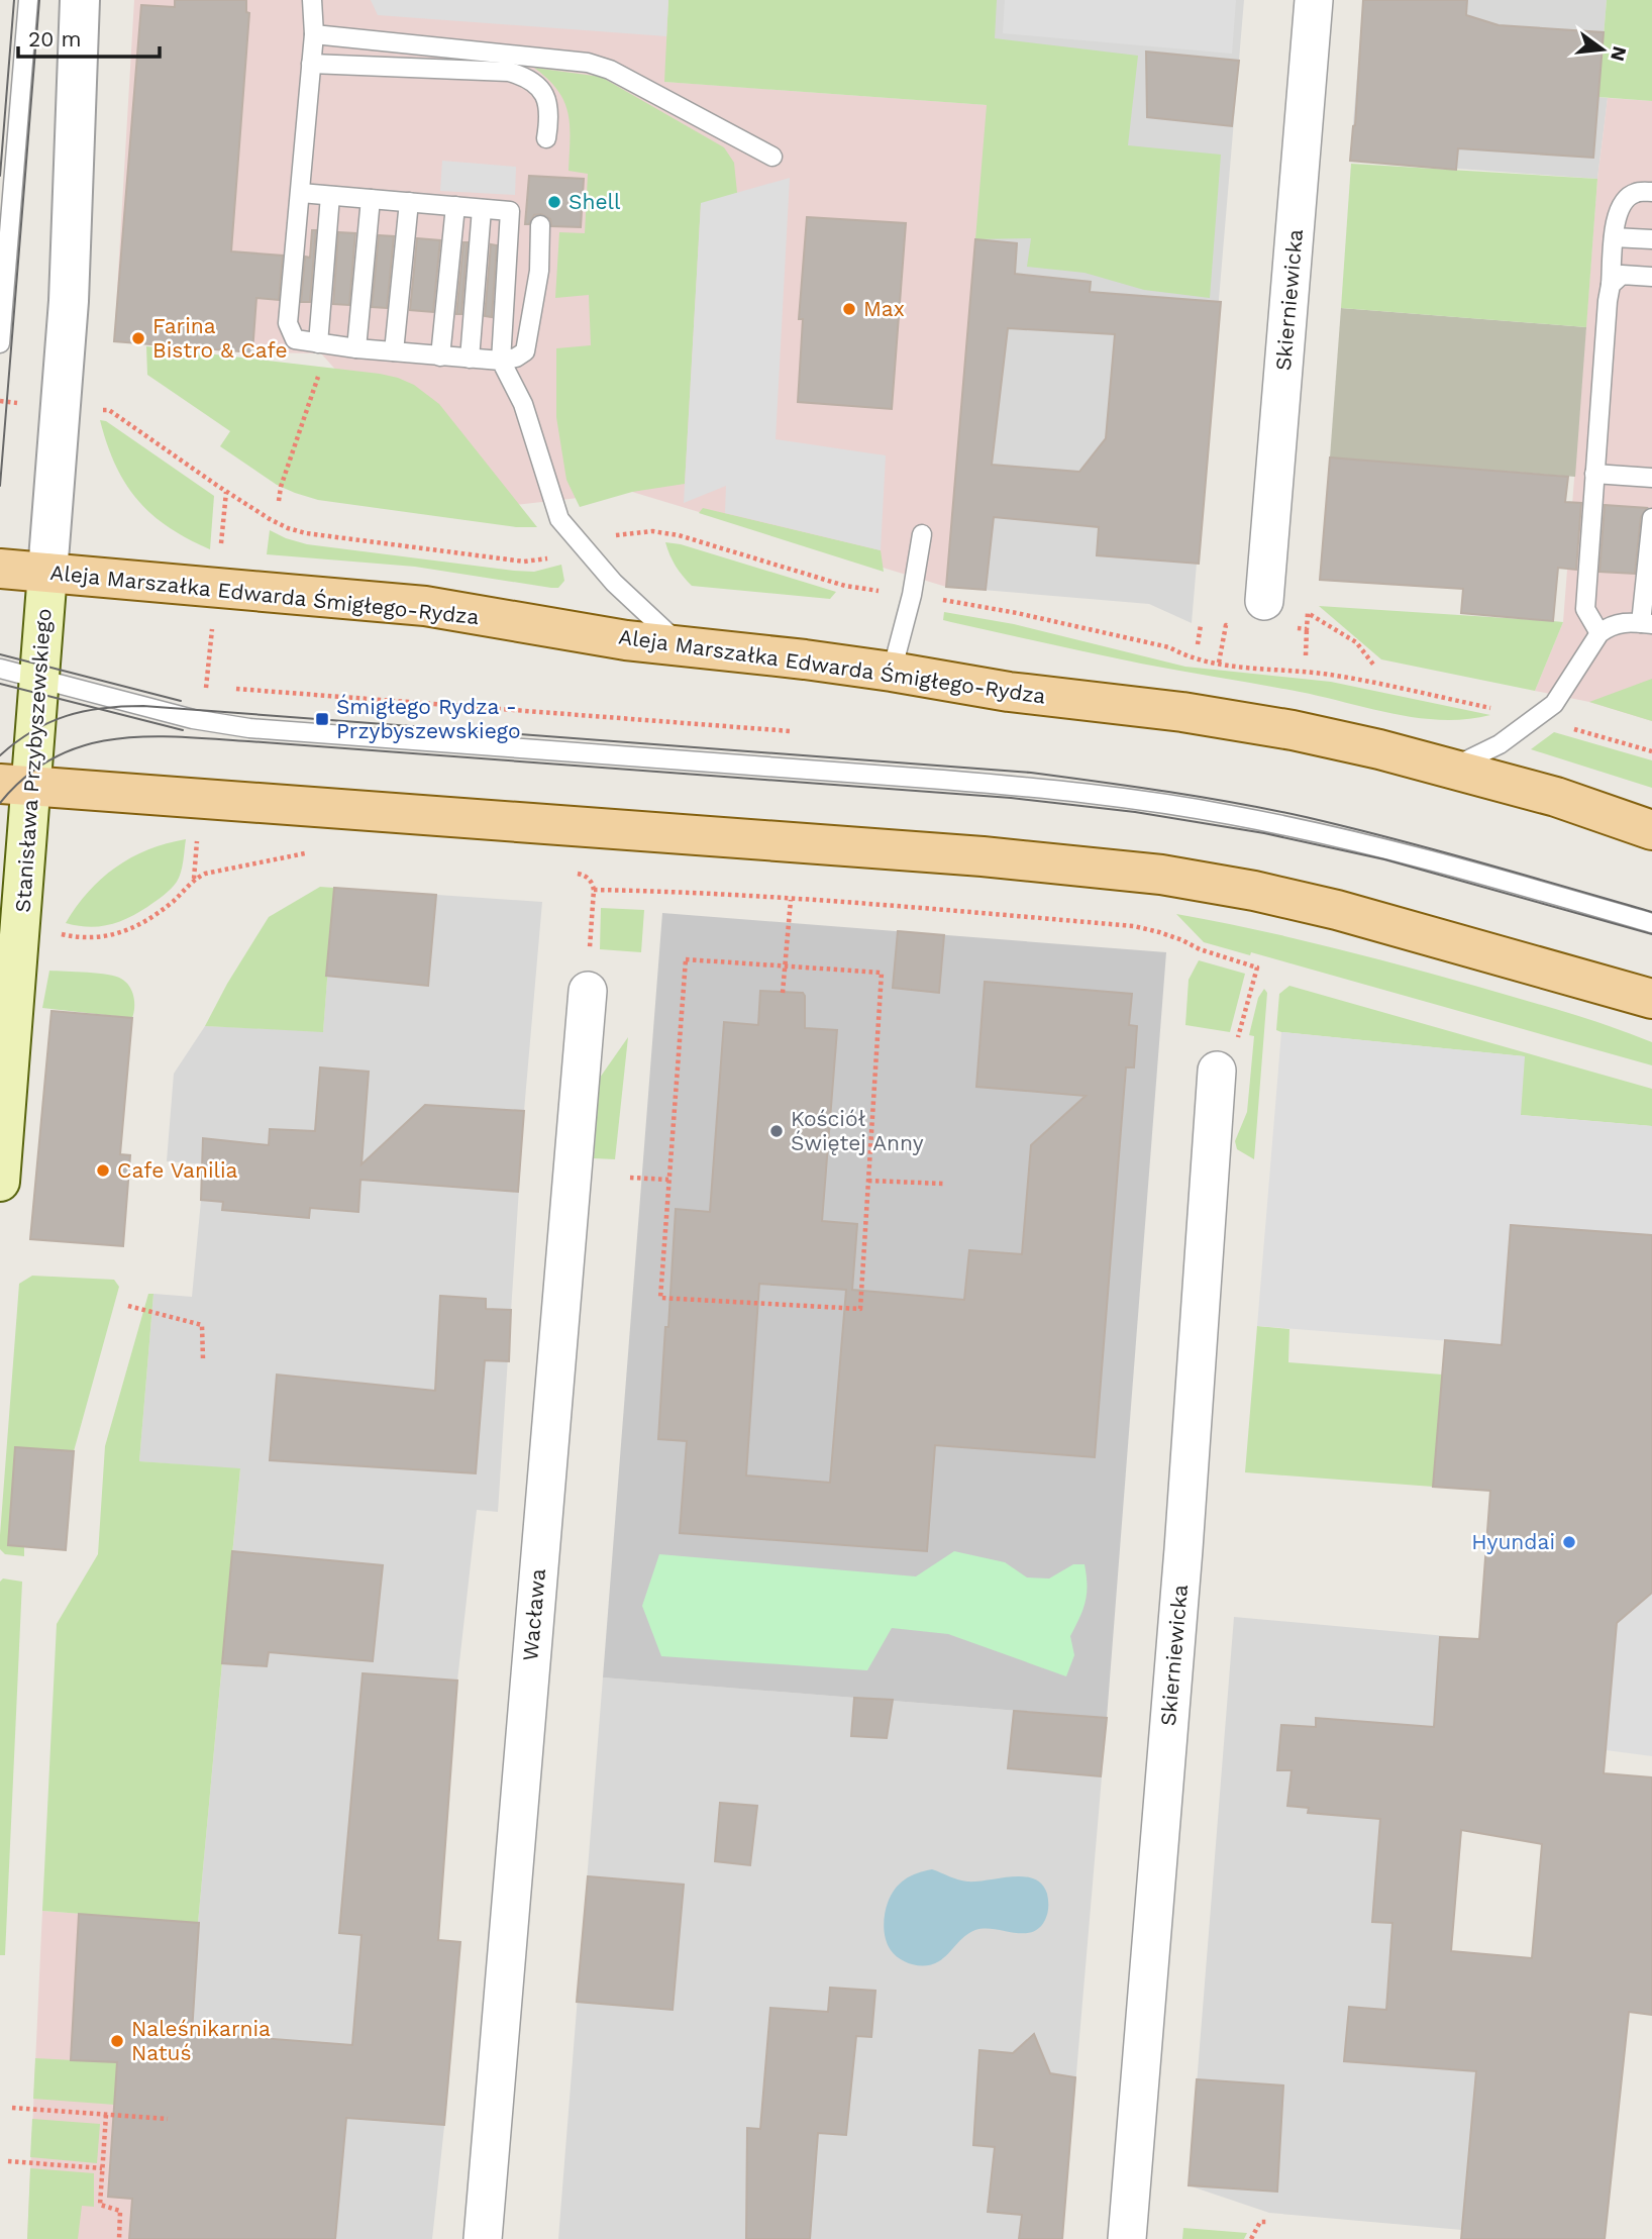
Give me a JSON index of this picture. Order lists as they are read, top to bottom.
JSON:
{
  "streets": {
    "main road": ["Aleja Marszałka Edwarda Śmigłego-Rydza", "Stanisława Przybyszewskiego"],
    "street": ["Skierniewicka", "Wacława"]
  },
  "crossings": [
    ["Aleja Marszałka Edwarda Śmigłego-Rydza", "Stanisława Przybyszewskiego"]
  ],
  "places": {
    "other": [
      "Shell",
      "Max",
      "Farina Bistro & Cafe",
      "Kościół Świętej Anny",
      "Cafe Vanilia",
      "Hyundai",
      "Naleśnikarnia Natuś"
    ],
    "transit": ["Śmigłego Rydza - Przybyszewskiego"]
  },
  "scale_bar": "20 m",
  "north": "right"
}
